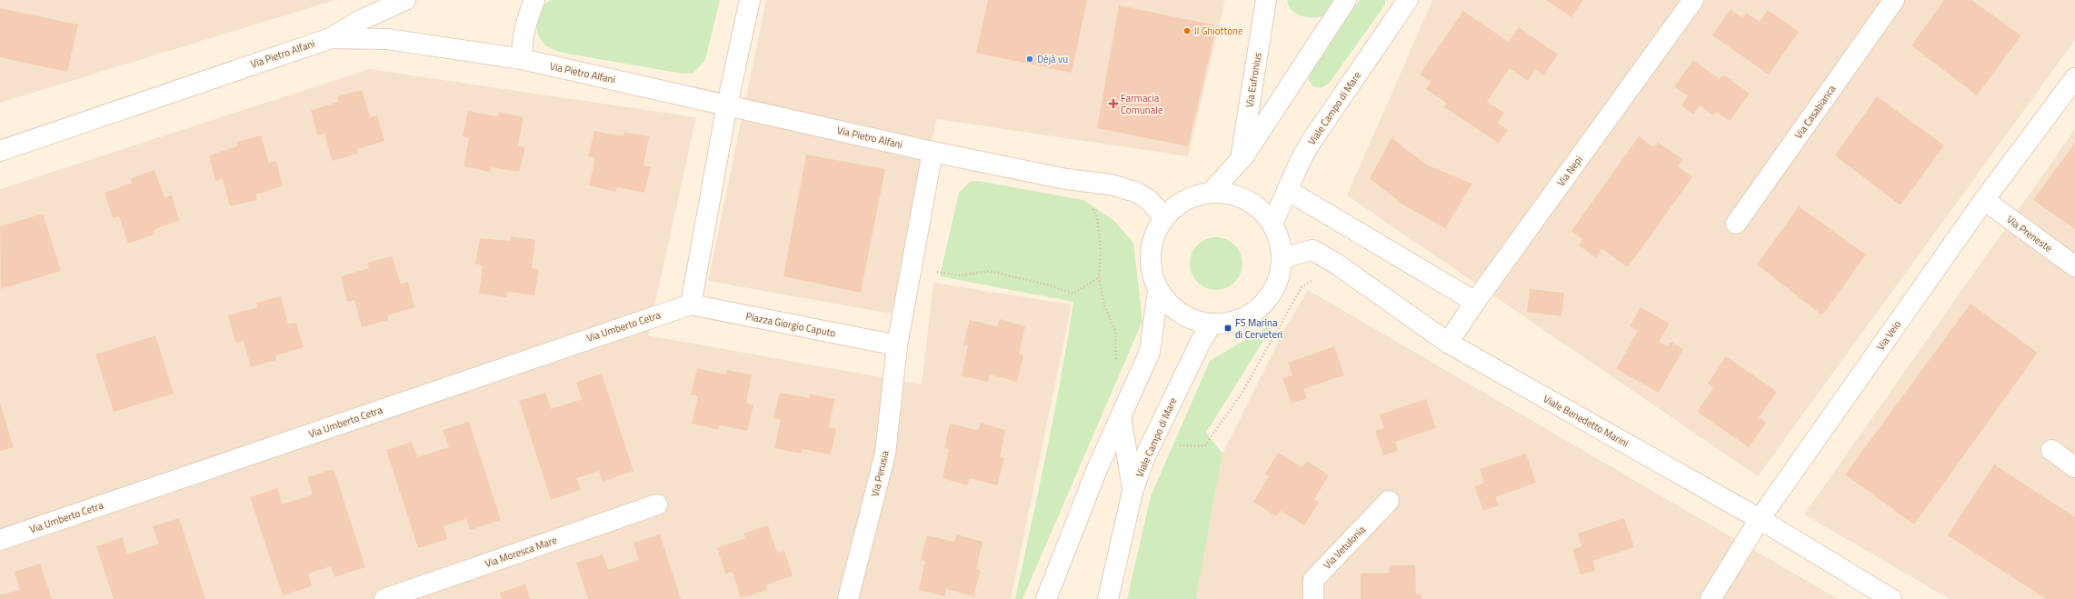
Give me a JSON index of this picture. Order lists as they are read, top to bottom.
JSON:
{
  "streets": {
    "street": [
      "Via Pietro Alfani",
      "Via Eufronius",
      "Viale Campo di Mare",
      "Via Casabianca",
      "Via Nepi",
      "Via Preneste",
      "Piazza Giorgio Caputo",
      "Via Umberto Cetra",
      "Via Veio",
      "Viale Benedetto Marini",
      "Via Perusia",
      "Via Vetulonia",
      "Via Moresca Mare"
    ]
  },
  "crossings": [
    ["Via Nepi", "Viale Benedetto Marini"],
    ["Via Preneste", "Via Veio"],
    ["Piazza Giorgio Caputo", "Via Umberto Cetra"],
    ["Piazza Giorgio Caputo", "Via Perusia"],
    ["Via Veio", "Viale Benedetto Marini"]
  ],
  "places": {
    "other": ["Il Ghiottone", "Déjà vu"],
    "health": ["Farmacia Comunale"],
    "transit": ["FS Marina di Cerveteri"]
  }
}
